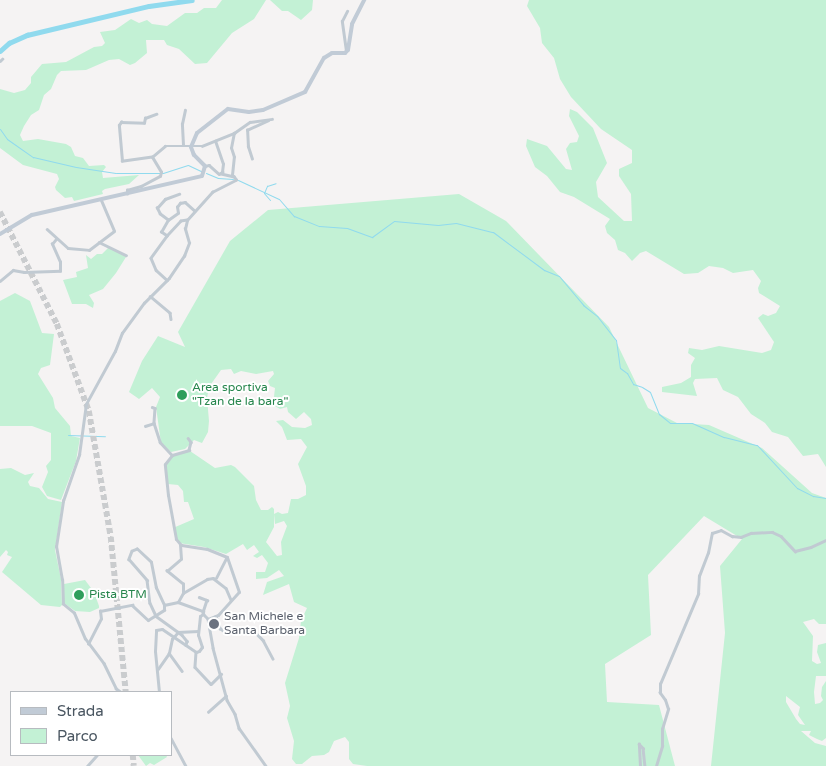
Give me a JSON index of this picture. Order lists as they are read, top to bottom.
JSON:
{
  "places": ["Area sportiva \"Tzan de la bara\"", "Pista BTM", "San Michele e Santa Barbara"],
  "legend": ["Strada", "Parco"]
}
